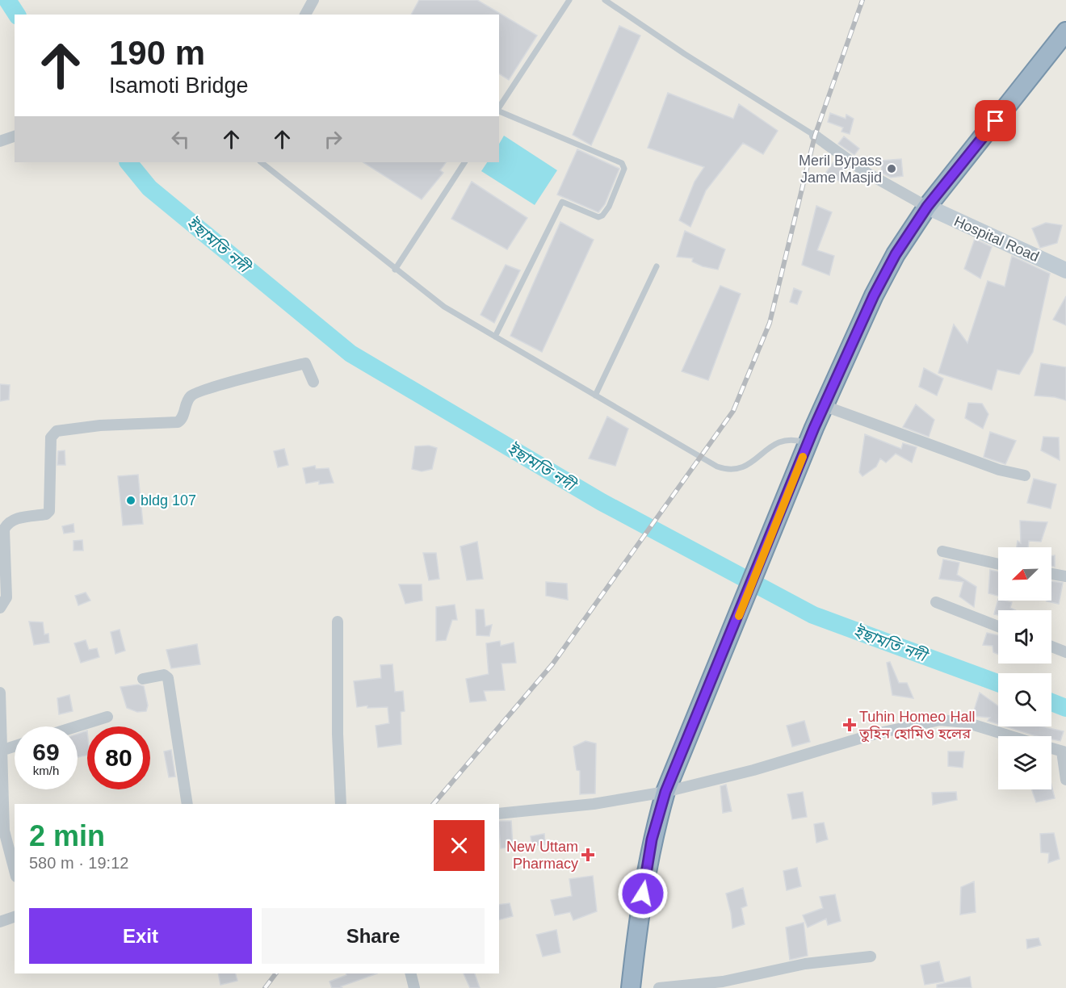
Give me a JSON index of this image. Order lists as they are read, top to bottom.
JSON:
{
  "streets": {
    "main road": ["Hospital Road"]
  },
  "water": ["ইছামতি নদী"],
  "places": {
    "other": ["Meril Bypass Jame Masjid", "bldg 107"],
    "health": ["Tuhin Homeo Hall তুহিন হোমিও হলের", "New Uttam Pharmacy"]
  },
  "north": "bottom left",
  "page": {
    "turn": ["190 m", "Isamoti Bridge"],
    "speed": "69 km/h",
    "limit": "80",
    "heading": ["2 min", "580 m · 19:12"],
    "buttons": ["Exit", "Share"]
  }
}
